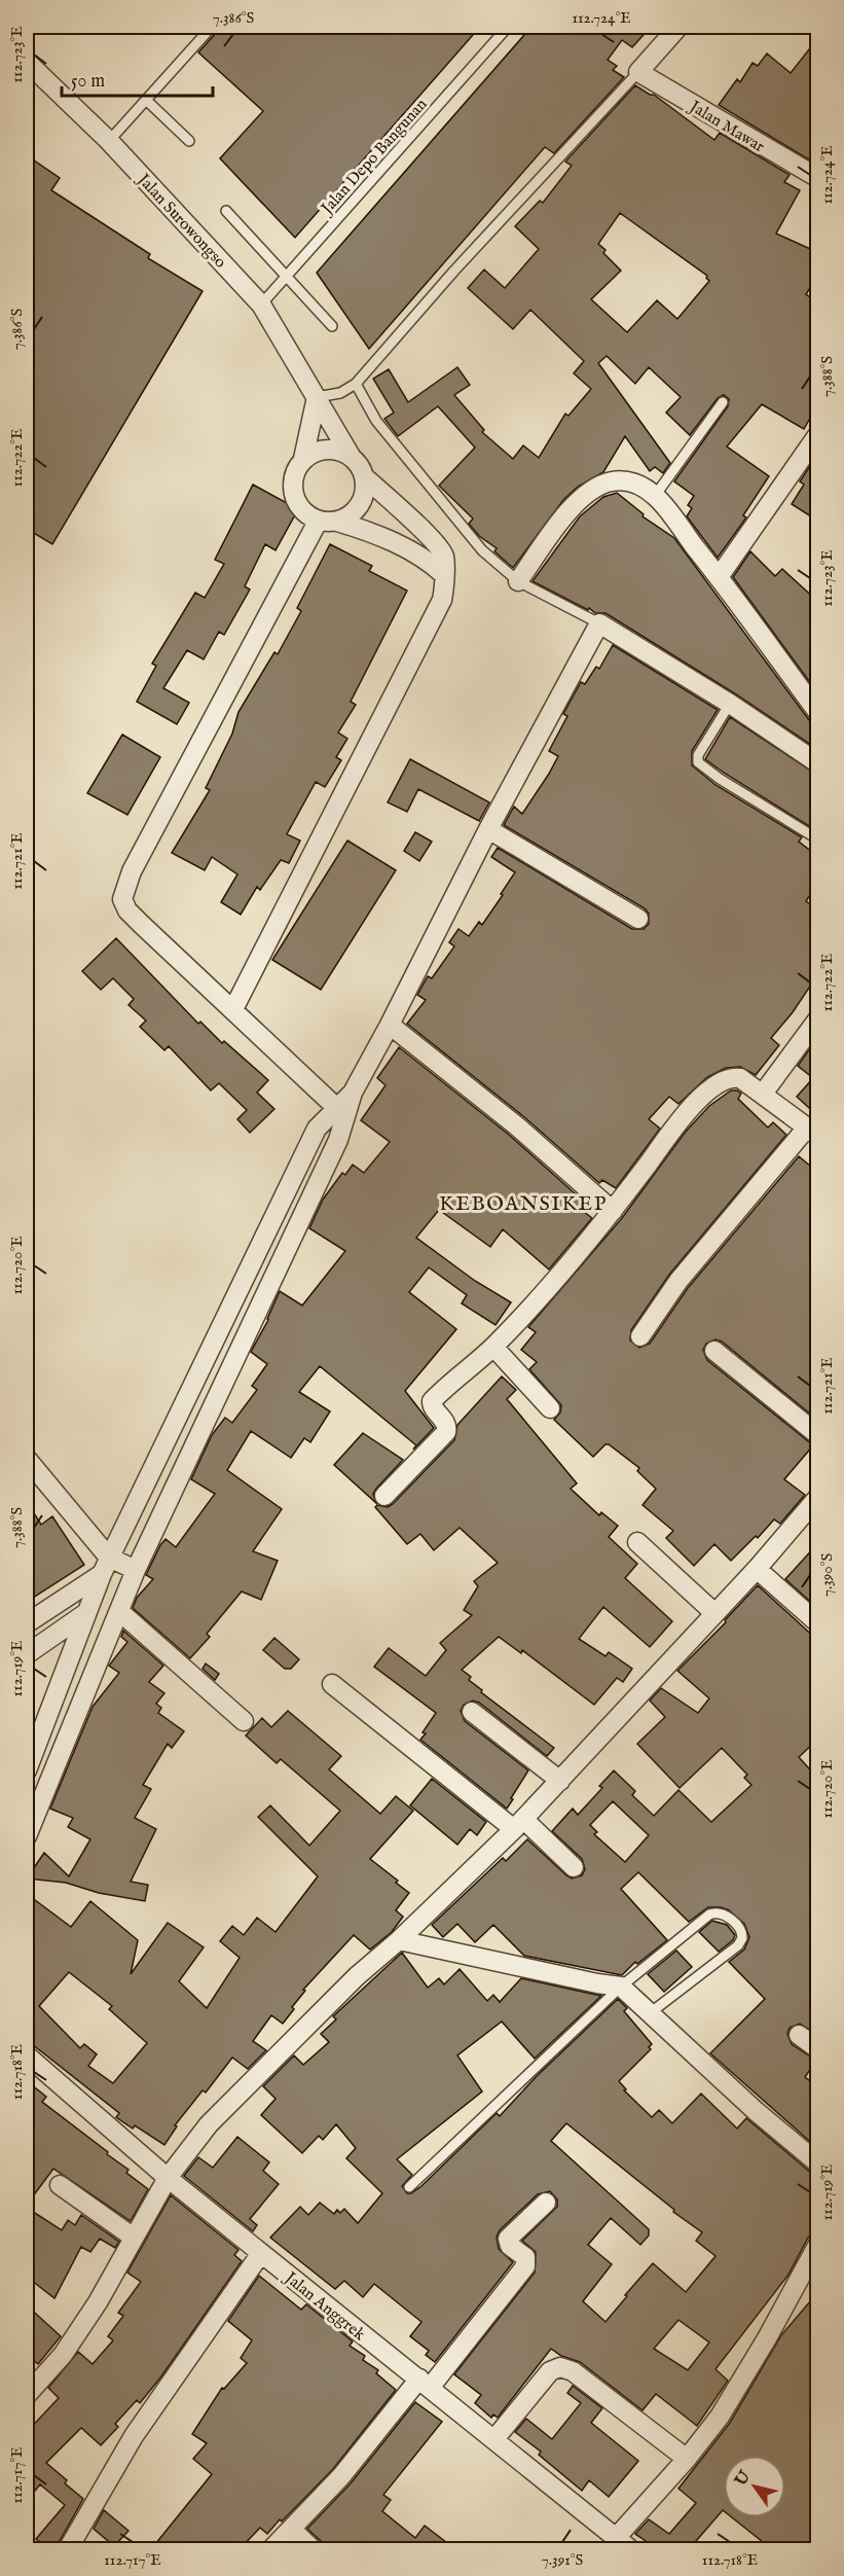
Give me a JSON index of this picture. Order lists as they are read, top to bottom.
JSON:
{
  "streets": {
    "street": ["Jalan Mawar", "Jalan Surowongso", "Jalan Anggrek"],
    "lane": ["Jalan Depo Bangunan"]
  },
  "crossings": [
    ["Jalan Depo Bangunan", "Jalan Surowongso"]
  ],
  "districts": ["KEBOANSIKEP"],
  "scale_bar": "50 m",
  "north": "top left",
  "coordinates": [
    "7.386°S",
    "112.724°E",
    "112.723°E",
    "7.388°S",
    "112.722°E",
    "112.721°E",
    "112.720°E",
    "7.390°S",
    "112.719°E",
    "112.718°E",
    "112.717°E",
    "7.391°S"
  ]
}
